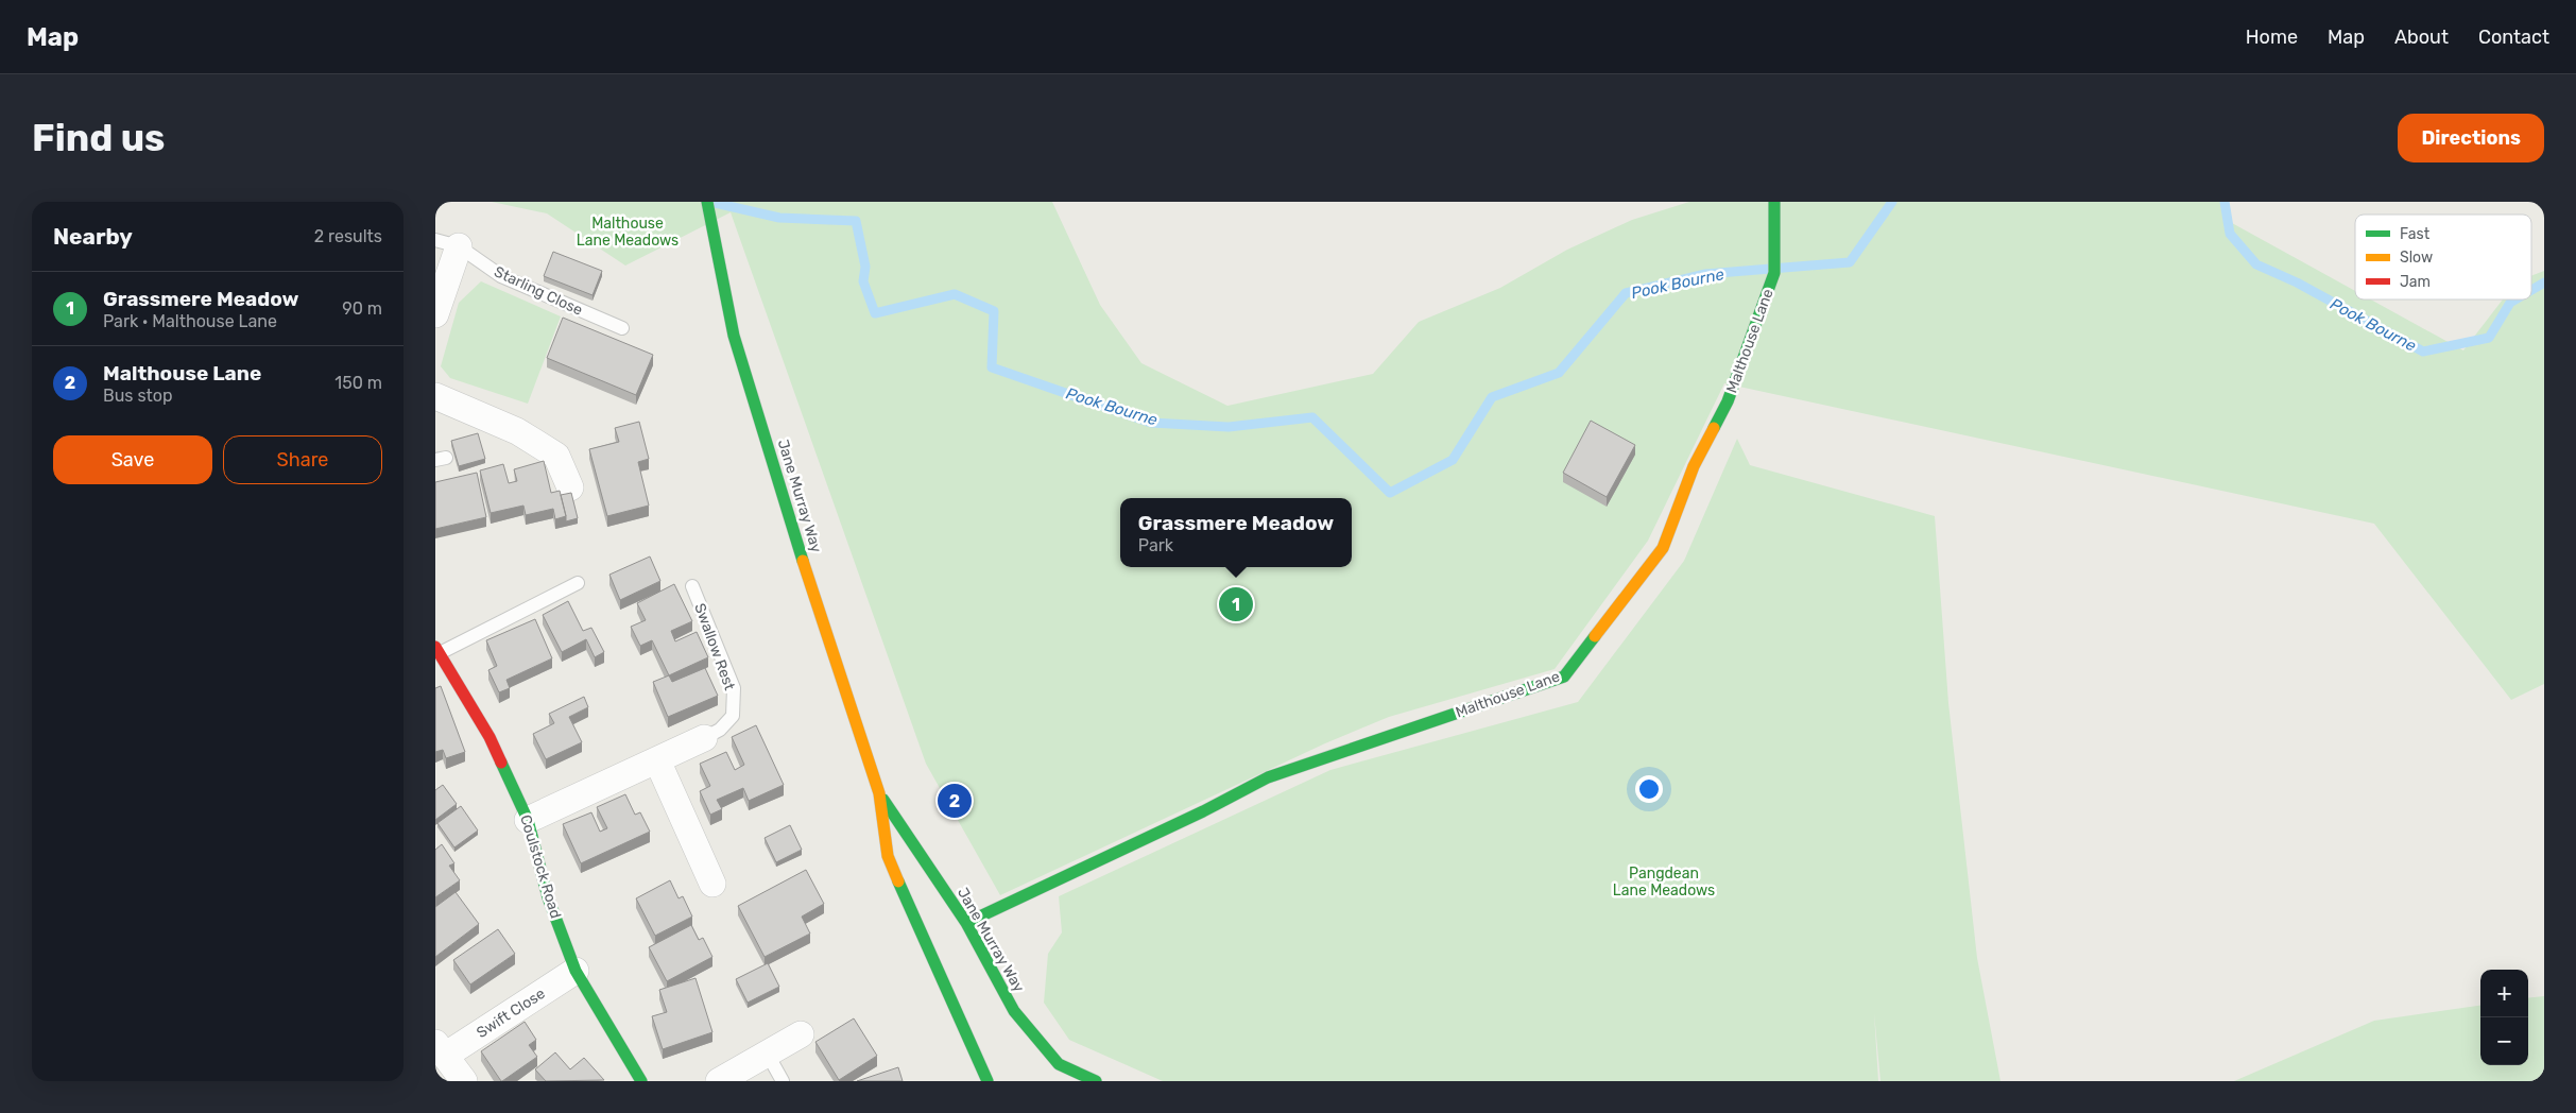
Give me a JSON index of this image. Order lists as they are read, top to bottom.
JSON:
{
  "streets": {
    "street": [
      "Starling Close",
      "Malthouse Lane",
      "Jane Murray Way",
      "Swallow Rest",
      "Coulstock Road",
      "Swift Close"
    ]
  },
  "crossings": [
    ["Malthouse Lane", "Jane Murray Way"],
    ["Swallow Rest", "Coulstock Road"],
    ["Coulstock Road", "Swift Close"]
  ],
  "water": ["Pook Bourne"],
  "parks": ["Malthouse Lane Meadows", "Pangdean Lane Meadows"],
  "legend": ["Fast", "Slow", "Jam"],
  "page": {
    "header": "Map",
    "nav": [
      "Home",
      "Map",
      "About",
      "Contact"
    ],
    "buttons": [
      "Directions",
      ["Save", "Share"]
    ],
    "title": "Find us",
    "heading": ["Nearby", "2 results"],
    "list": [
      {
        "mark": "1",
        "name": "Grassmere Meadow",
        "note": "Park · Malthouse Lane",
        "value": "90 m"
      },
      {
        "mark": "2",
        "name": "Malthouse Lane",
        "note": "Bus stop",
        "value": "150 m"
      }
    ],
    "popup": ["Grassmere Meadow", "Park"],
    "pins": ["1", "2"],
    "map_buttons": ["+", "−"]
  }
}
